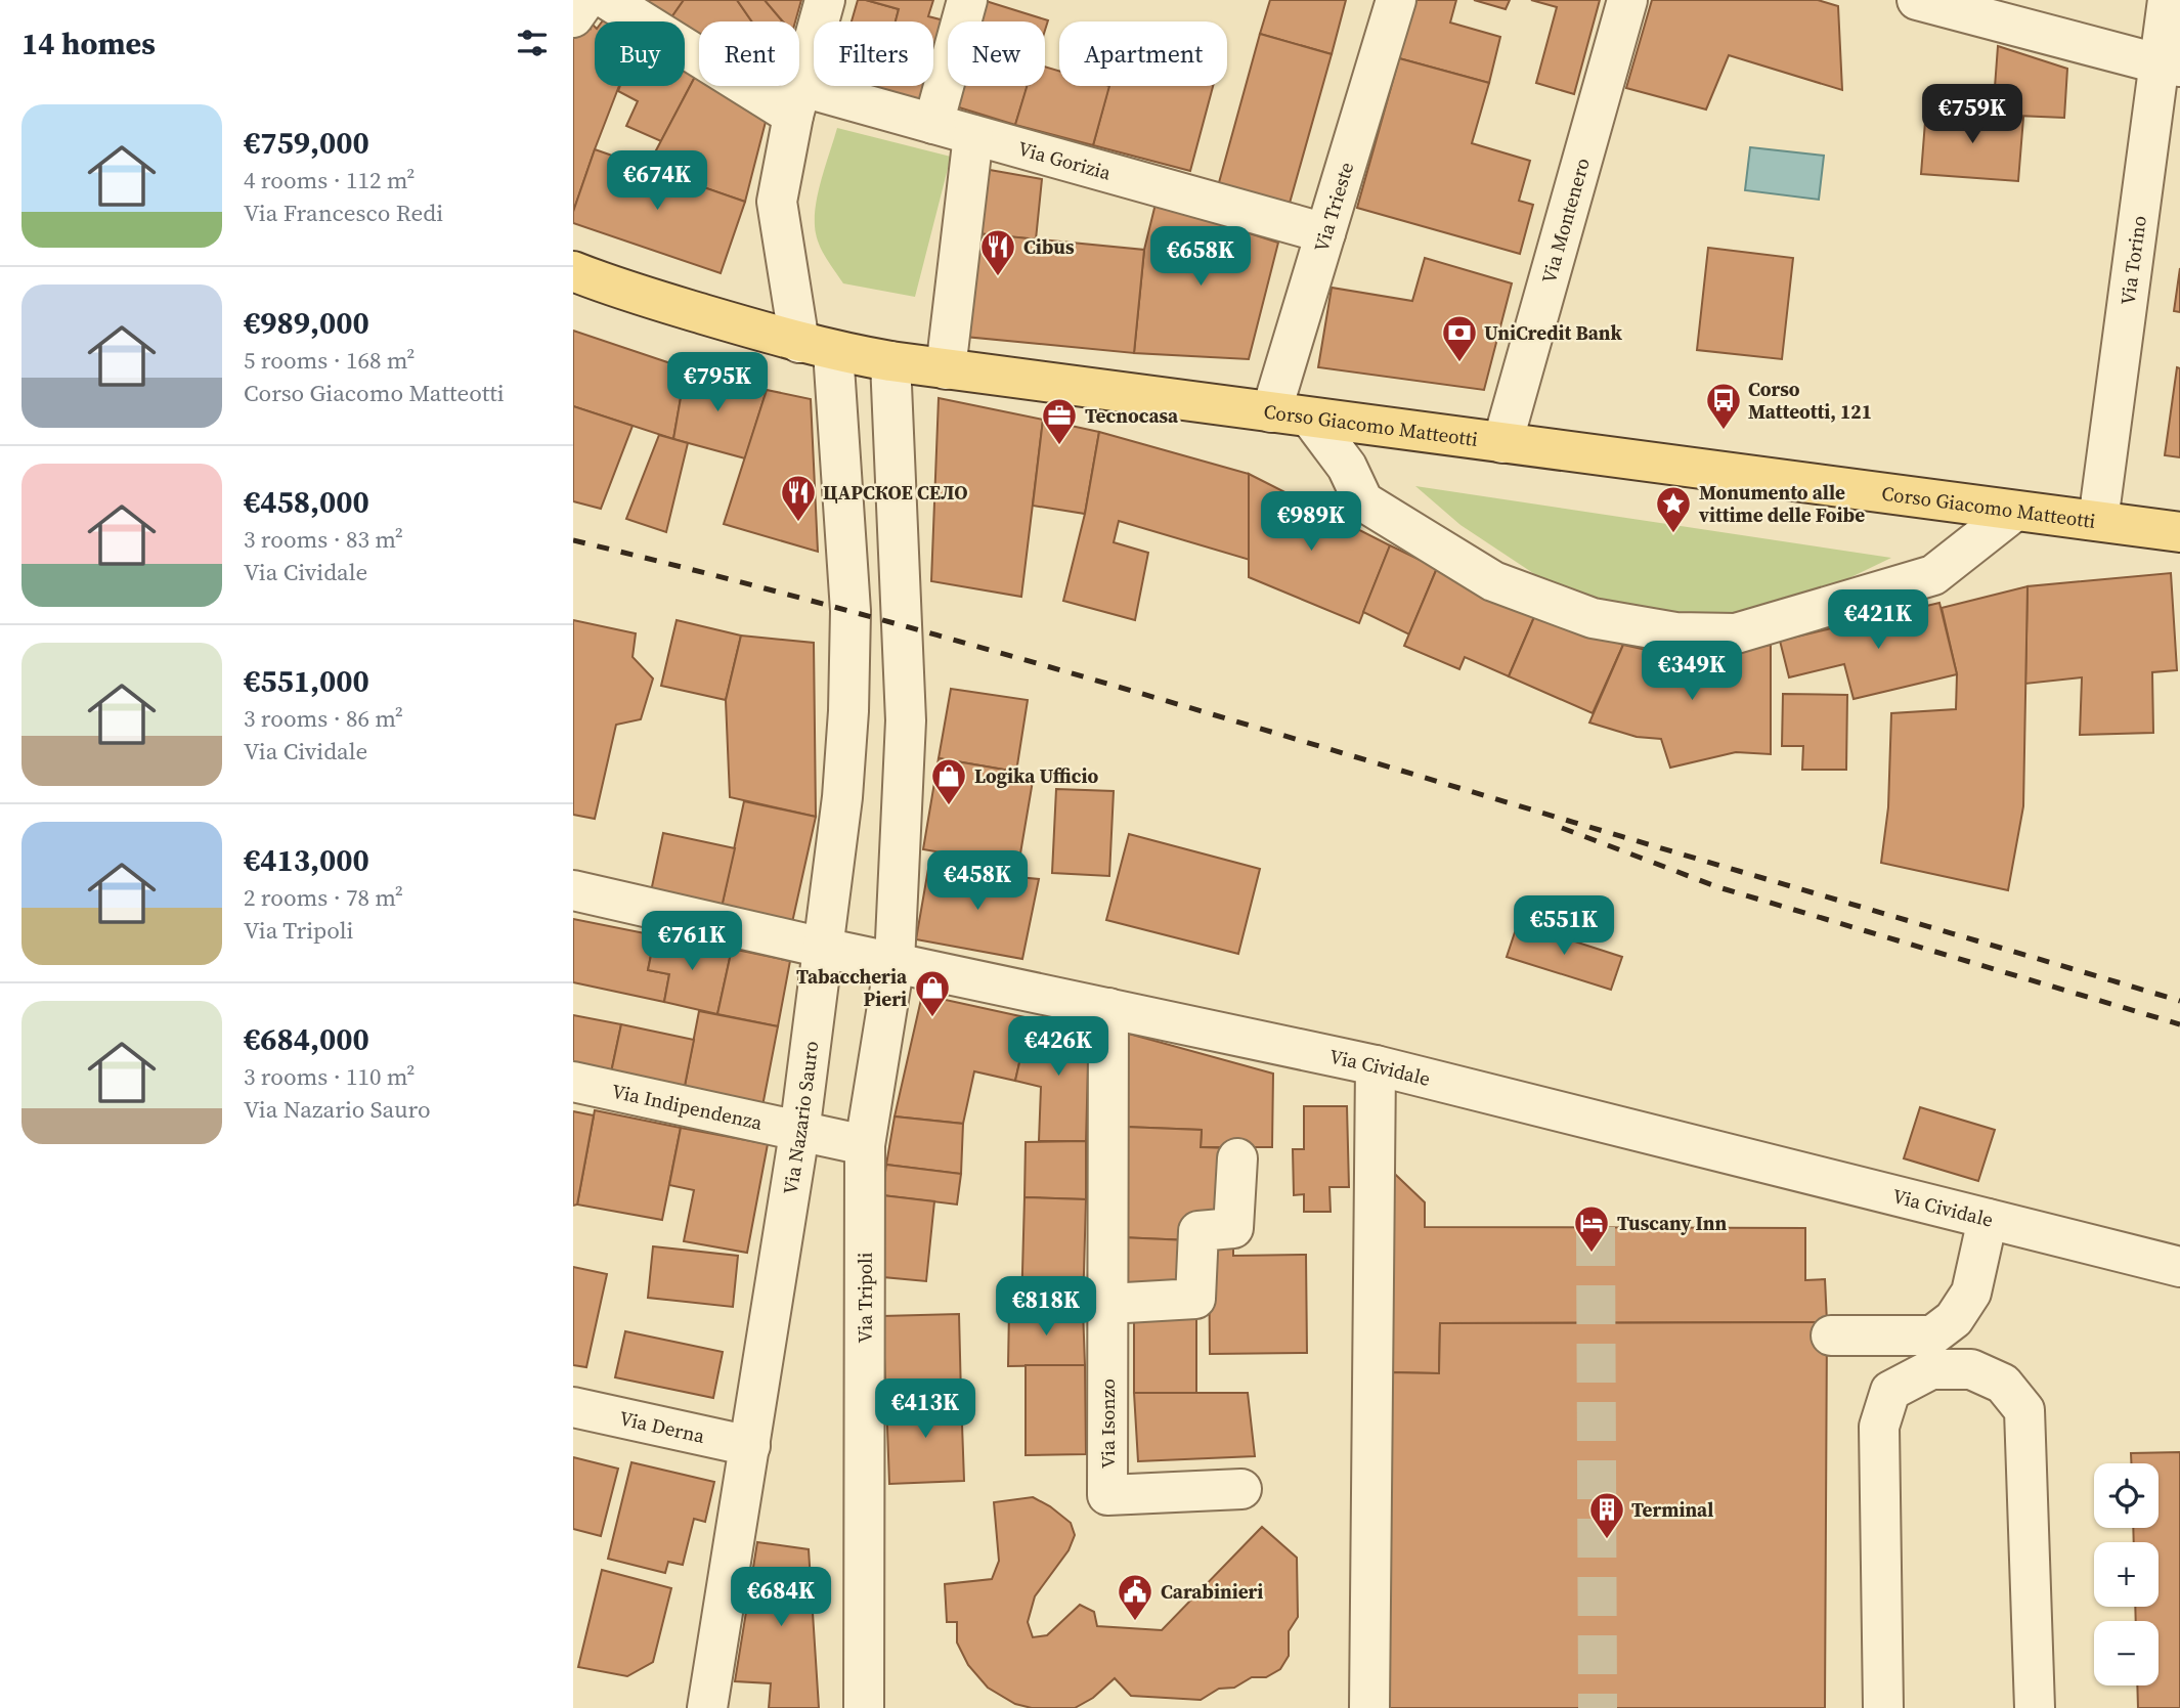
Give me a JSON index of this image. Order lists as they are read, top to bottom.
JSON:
{
  "streets": {
    "main road": ["Corso Giacomo Matteotti"],
    "street": [
      "Via Gorizia",
      "Via Trieste",
      "Via Montenero",
      "Via Torino",
      "Via Cividale",
      "Via Indipendenza",
      "Via Nazario Sauro",
      "Via Tripoli",
      "Via Isonzo",
      "Via Derna"
    ]
  },
  "crossings": [
    ["Via Gorizia", "Via Trieste"],
    ["Via Gorizia", "Via Nazario Sauro"],
    ["Via Trieste", "Corso Giacomo Matteotti"],
    ["Via Montenero", "Corso Giacomo Matteotti"],
    ["Via Torino", "Corso Giacomo Matteotti"],
    ["Corso Giacomo Matteotti", "Via Nazario Sauro"],
    ["Via Cividale", "Via Nazario Sauro"],
    ["Via Cividale", "Via Isonzo"],
    ["Via Indipendenza", "Via Nazario Sauro"],
    ["Via Indipendenza", "Via Tripoli"],
    ["Via Nazario Sauro", "Via Derna"]
  ],
  "places": {
    "restaurant": ["Cibus", "ЦАРСКОЕ СЕЛО"],
    "bank": ["UniCredit Bank"],
    "bus stop": ["Corso Matteotti, 121"],
    "office": ["Tecnocasa"],
    "place": ["Monumento alle vittime delle Foibe"],
    "shop": ["Logika Ufficio", "Tabaccheria Pieri"],
    "hotel": ["Tuscany Inn"],
    "building": ["Terminal"],
    "public building": ["Carabinieri"]
  },
  "page": {
    "heading": "14 homes",
    "chip": [
      "Buy",
      "Rent",
      "Filters",
      "New",
      "Apartment"
    ],
    "price": [
      "€759K",
      "€674K",
      "€658K",
      "€795K",
      "€989K",
      "€421K",
      "€349K",
      "€458K",
      "€551K",
      "€761K",
      "€426K",
      "€818K",
      "€413K",
      "€684K"
    ],
    "list": [
      {
        "name": "€759,000",
        "note": "4 rooms · 112 m² · Via Francesco Redi"
      },
      {
        "name": "€989,000",
        "note": "5 rooms · 168 m² · Corso Giacomo Matteotti"
      },
      {
        "name": "€458,000",
        "note": "3 rooms · 83 m² · Via Cividale"
      },
      {
        "name": "€551,000",
        "note": "3 rooms · 86 m² · Via Cividale"
      },
      {
        "name": "€413,000",
        "note": "2 rooms · 78 m² · Via Tripoli"
      },
      {
        "name": "€684,000",
        "note": "3 rooms · 110 m² · Via Nazario Sauro"
      }
    ],
    "map_buttons": ["+", "−"]
  }
}
